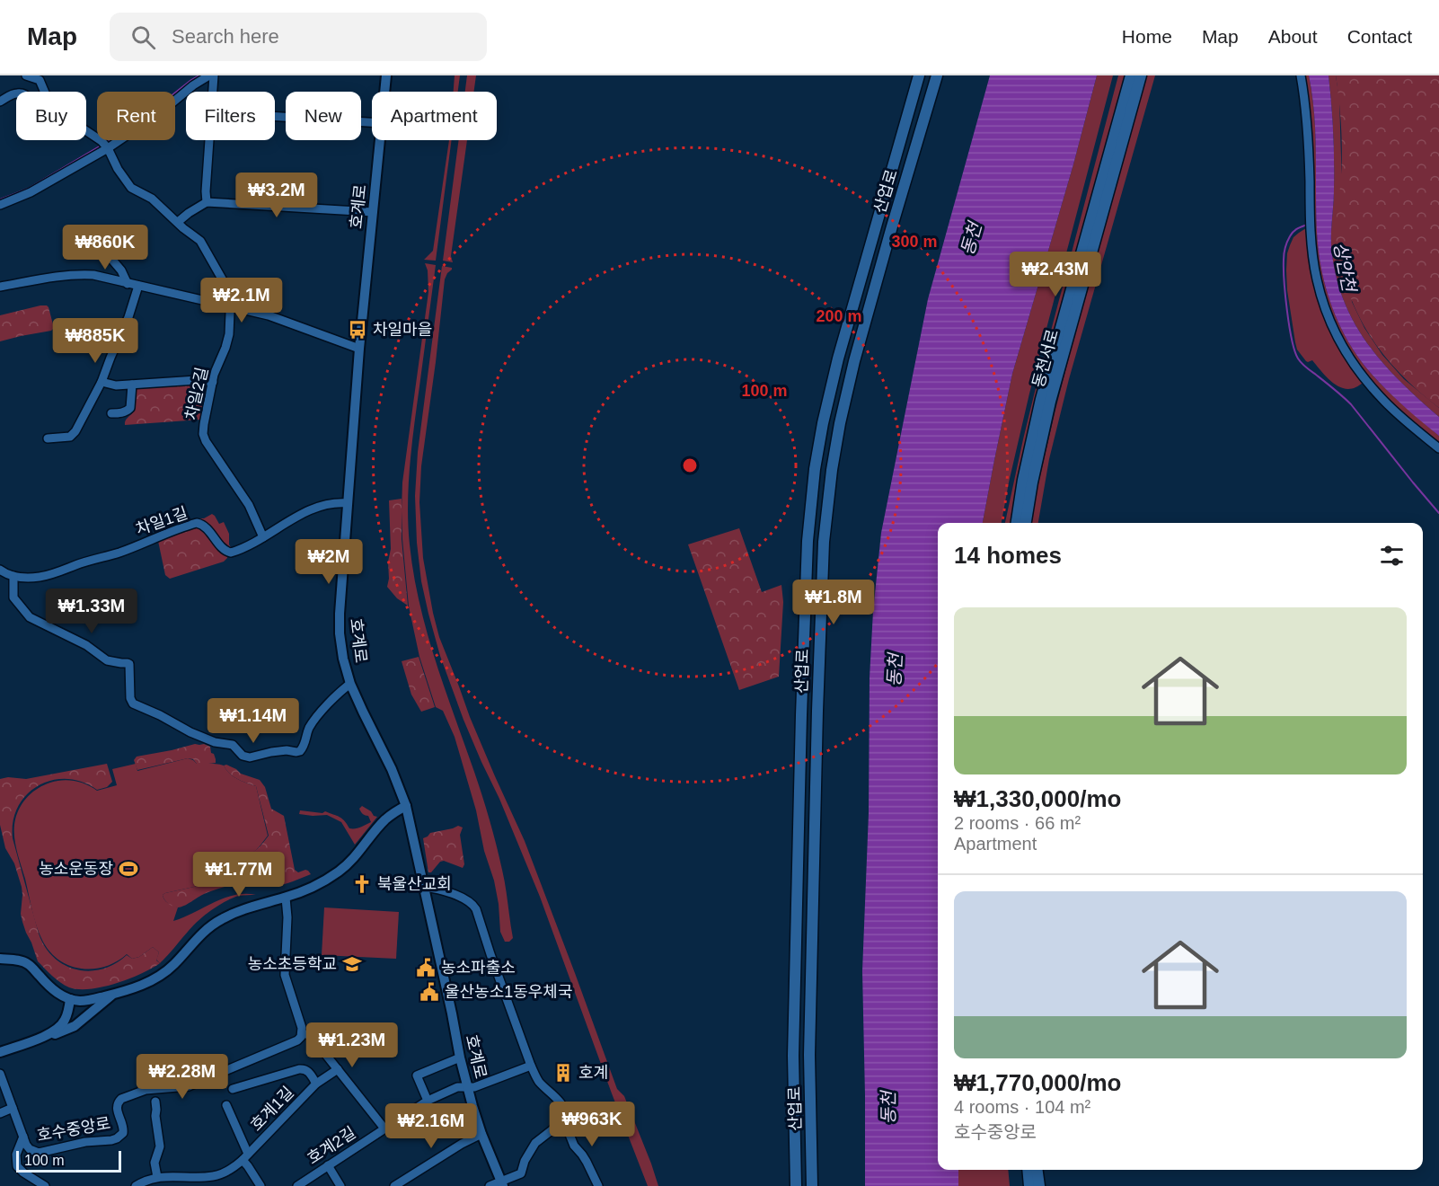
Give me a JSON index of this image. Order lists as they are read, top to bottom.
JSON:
{
  "streets": {
    "main road": ["산업로", "동천서로"],
    "street": [
      "호계로",
      "차일2길",
      "차일1길",
      "호계1길",
      "호수중앙로",
      "호계2길"
    ]
  },
  "crossings": [
    ["호계로", "차일1길"],
    ["호계로", "호계2길"],
    ["차일2길", "차일1길"]
  ],
  "water": ["동천", "상안천"],
  "places": {
    "bus stop": ["차일마을"],
    "sports": ["농소운동장"],
    "church": ["북울산교회"],
    "school or university": ["농소초등학교"],
    "public building": ["농소파출소", "울산농소1동우체국"],
    "building": ["호계"]
  },
  "scale_bar": "100 m",
  "page": {
    "header": "Map",
    "search": "Search here",
    "nav": [
      "Home",
      "Map",
      "About",
      "Contact"
    ],
    "chip": [
      "Buy",
      "Rent",
      "Filters",
      "New",
      "Apartment"
    ],
    "price": [
      "₩3.2M",
      "₩860K",
      "₩2.43M",
      "₩2.1M",
      "₩885K",
      "₩2M",
      "₩1.8M",
      "₩1.33M",
      "₩1.14M",
      "₩1.77M",
      "₩1.23M",
      "₩2.28M",
      "₩963K",
      "₩2.16M"
    ],
    "heading": "14 homes",
    "list": [
      {
        "name": "₩1,330,000/mo",
        "note": "2 rooms · 66 m² · Apartment"
      },
      {
        "name": "₩1,770,000/mo",
        "note": "4 rooms · 104 m² · 호수중앙로"
      }
    ],
    "scale": "100 m"
  },
  "rings": ["300 m", "200 m", "100 m"]
}
